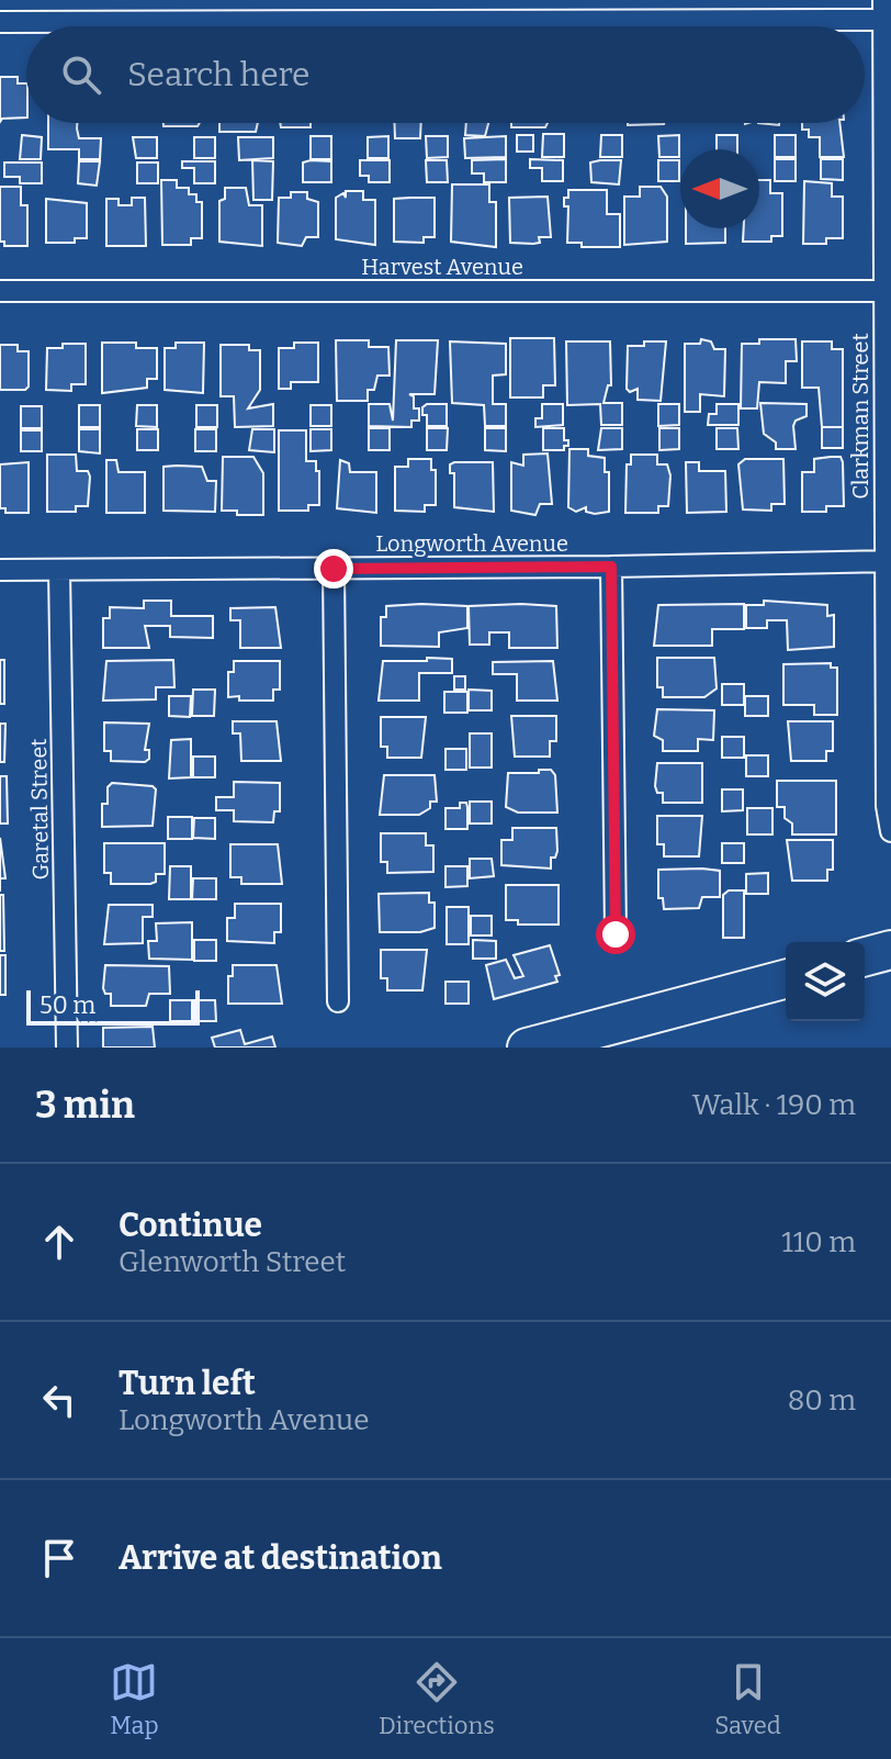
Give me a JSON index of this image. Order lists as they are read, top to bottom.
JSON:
{
  "streets": {
    "street": [
      "Harvest Avenue",
      "Clarkman Street",
      "Longworth Avenue",
      "Garetal Street"
    ]
  },
  "crossings": [
    ["Harvest Avenue", "Clarkman Street"],
    ["Clarkman Street", "Longworth Avenue"],
    ["Longworth Avenue", "Garetal Street"]
  ],
  "scale_bar": "50 m",
  "north": "left",
  "page": {
    "search": "Search here",
    "scale": "50 m",
    "heading": ["3 min", "Walk · 190 m"],
    "list": [
      ["Continue", "Glenworth Street", "110 m"],
      ["Turn left", "Longworth Avenue", "80 m"],
      "Arrive at destination"
    ],
    "nav": ["Map", "Directions", "Saved"]
  }
}
